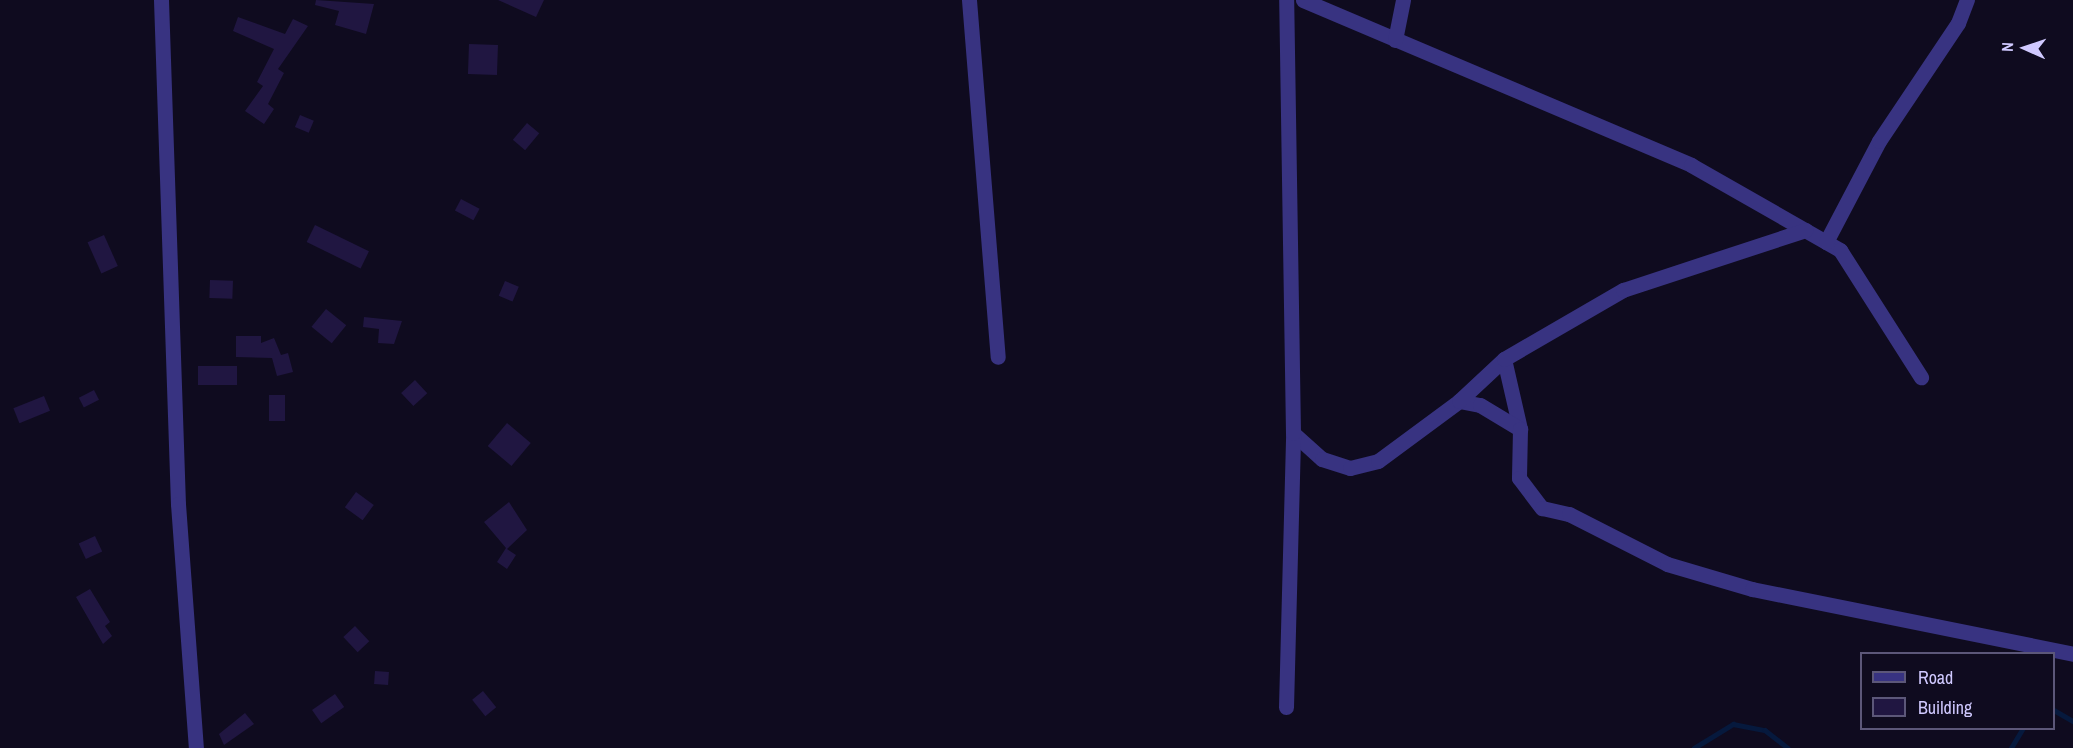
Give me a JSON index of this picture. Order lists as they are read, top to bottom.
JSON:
{
  "legend": ["Road", "Building"],
  "north": "left"
}
